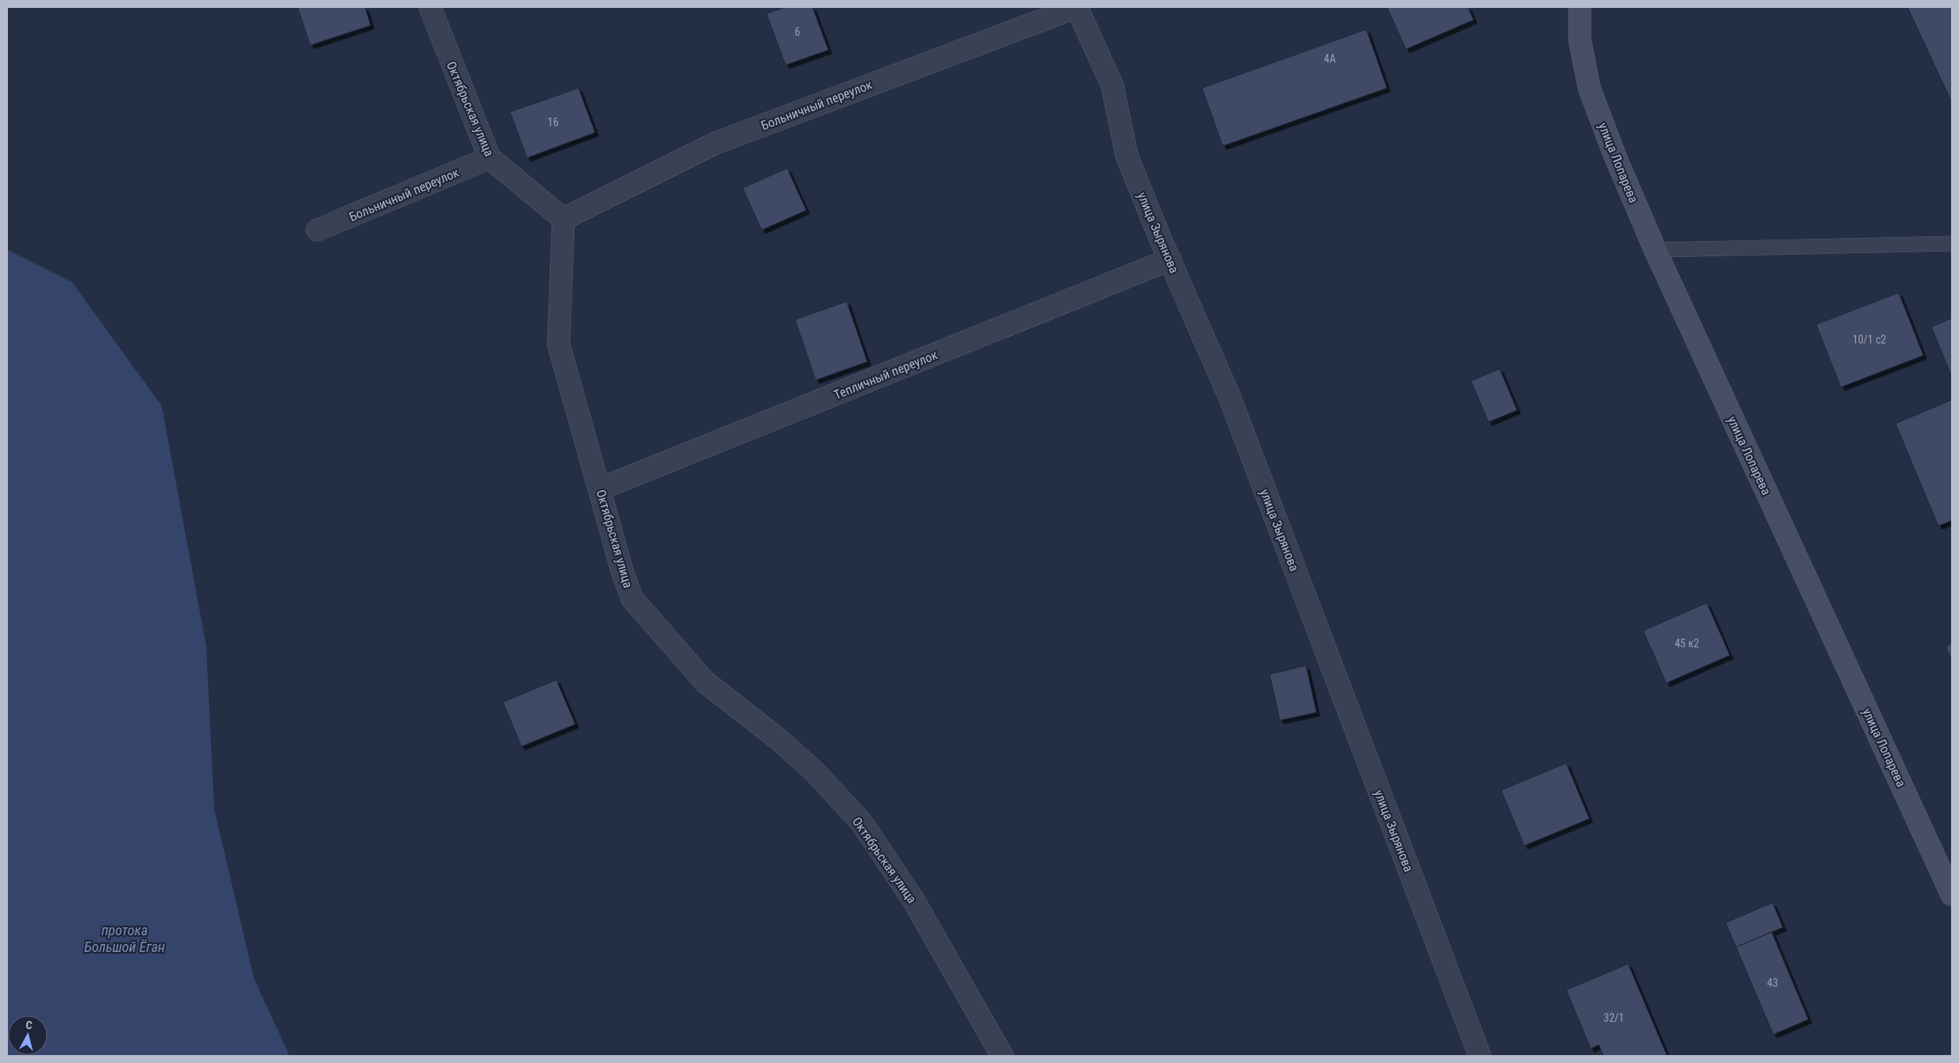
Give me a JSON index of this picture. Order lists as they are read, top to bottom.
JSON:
{
  "streets": {
    "main road": ["улица Лопарева"],
    "street": [
      "Больничный переулок",
      "Октябрьская улица",
      "улица Зырянова",
      "Тепличный переулок"
    ]
  },
  "crossings": [
    ["Больничный переулок", "Октябрьская улица"],
    ["Больничный переулок", "улица Зырянова"],
    ["Октябрьская улица", "Тепличный переулок"],
    ["улица Зырянова", "Тепличный переулок"]
  ],
  "water": ["протока Большой Ёган"],
  "house_numbers": [
    "6",
    "4А",
    "16",
    "10/1 с2",
    "45 к2",
    "43",
    "32/1"
  ],
  "north": "top"
}
